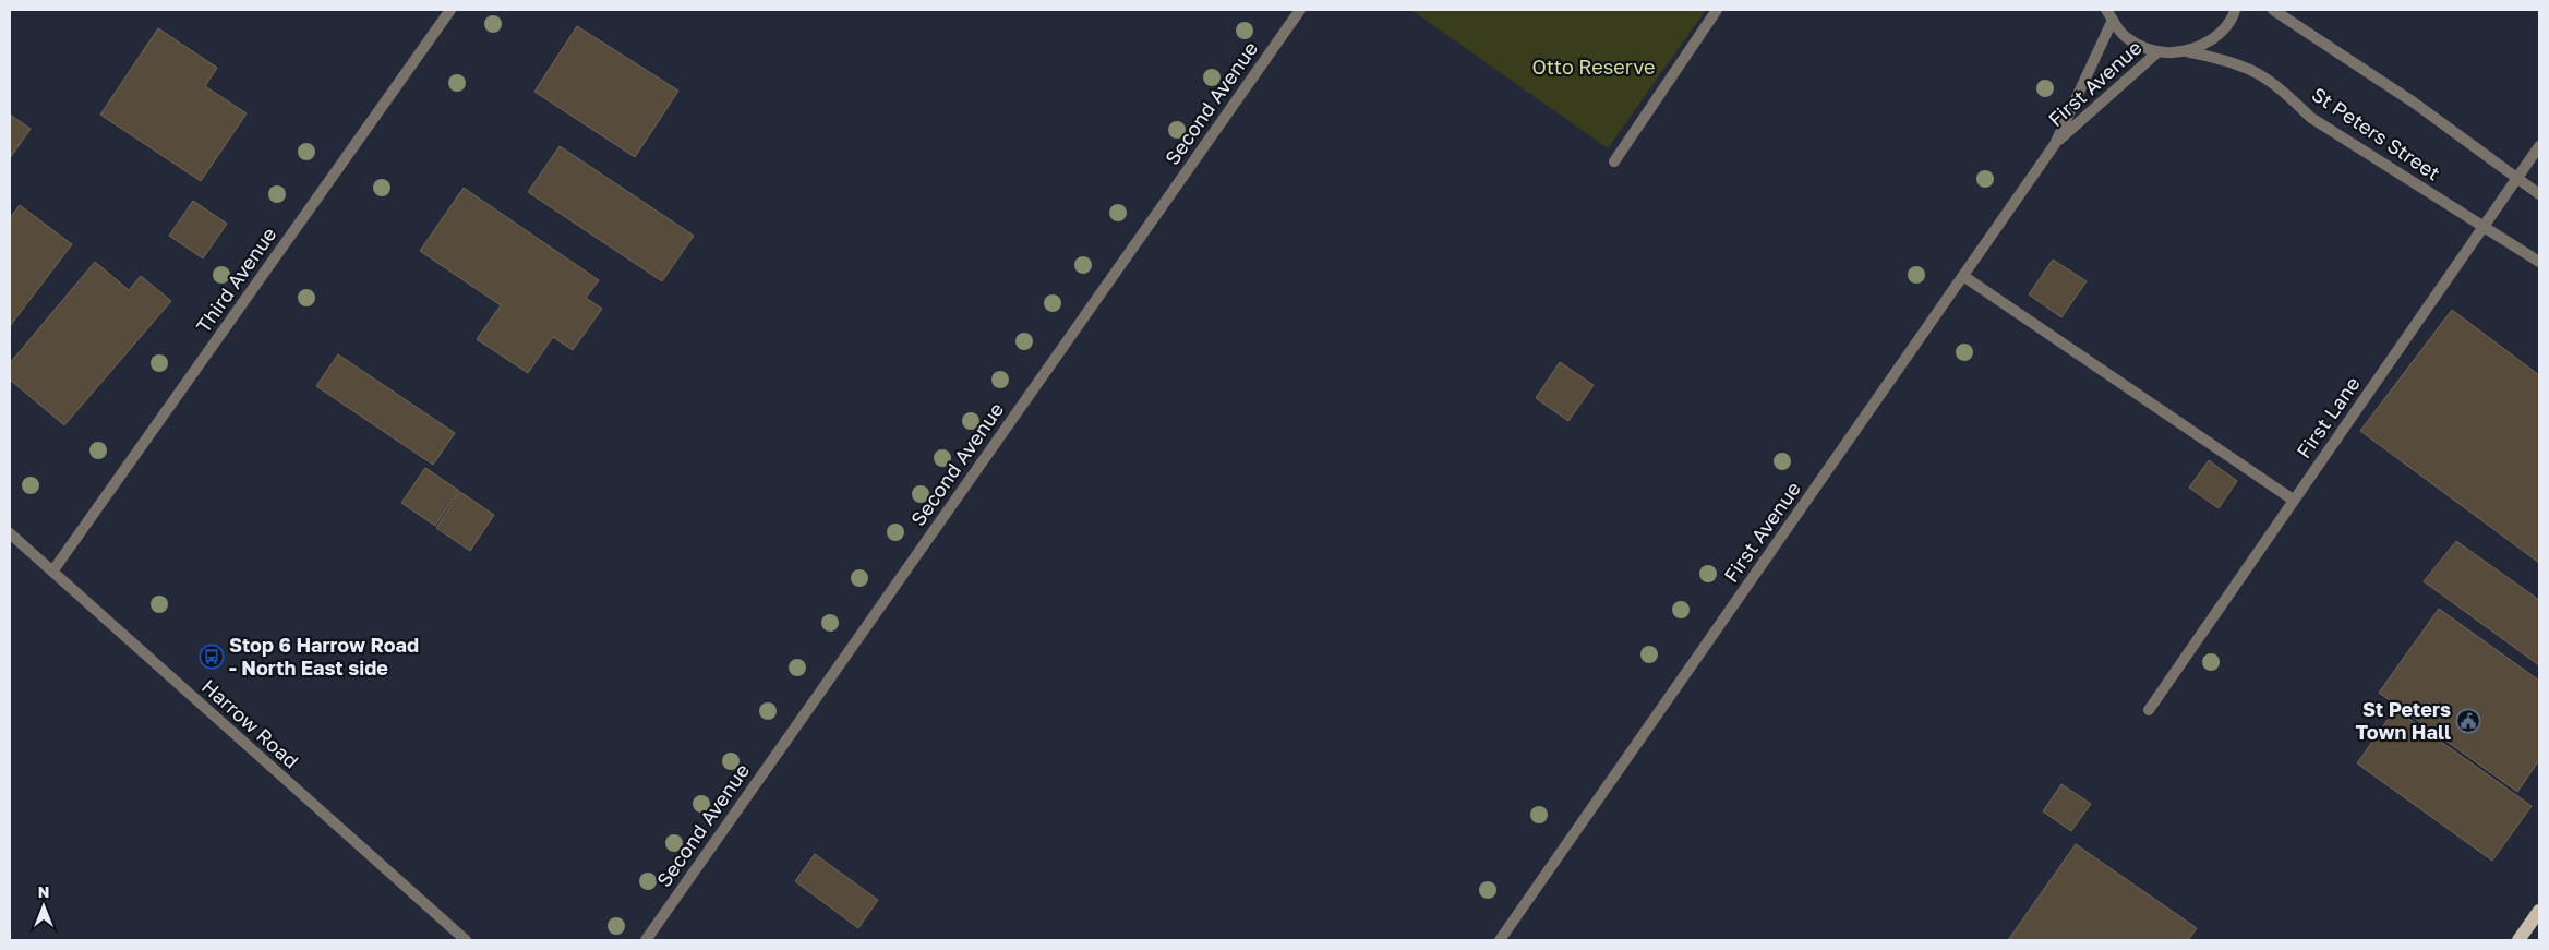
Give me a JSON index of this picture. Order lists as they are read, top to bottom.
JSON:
{
  "streets": {
    "street": [
      "First Avenue",
      "Second Avenue",
      "St Peters Street",
      "Third Avenue",
      "First Lane",
      "Harrow Road"
    ]
  },
  "crossings": [
    ["St Peters Street", "First Lane"],
    ["Third Avenue", "Harrow Road"]
  ],
  "parks": ["Otto Reserve"],
  "places": {
    "bus stop": ["Stop 6 Harrow Road - North East side"],
    "public building": ["St Peters Town Hall"]
  },
  "north": "top"
}
